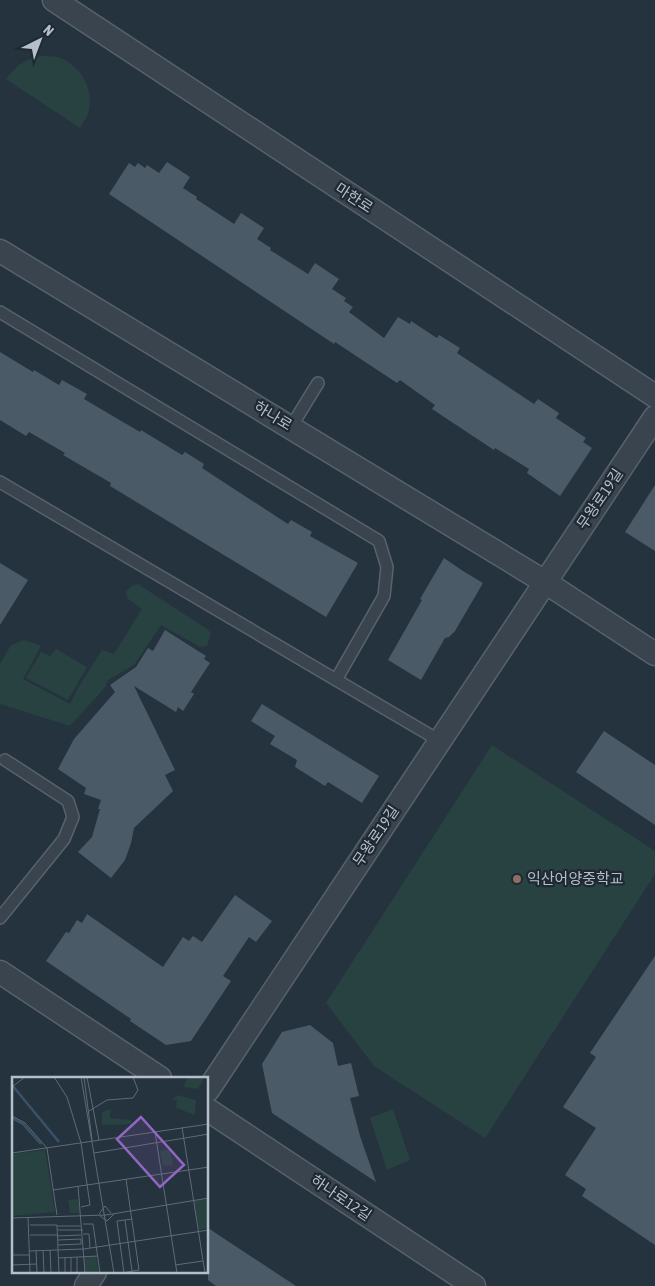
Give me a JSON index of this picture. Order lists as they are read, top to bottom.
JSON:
{
  "streets": {
    "street": [
      "마한로",
      "하나로",
      "무왕로19길",
      "하나로12길"
    ]
  },
  "crossings": [
    ["하나로", "무왕로19길"]
  ],
  "places": ["익산어양중학교"],
  "north": "top right"
}
